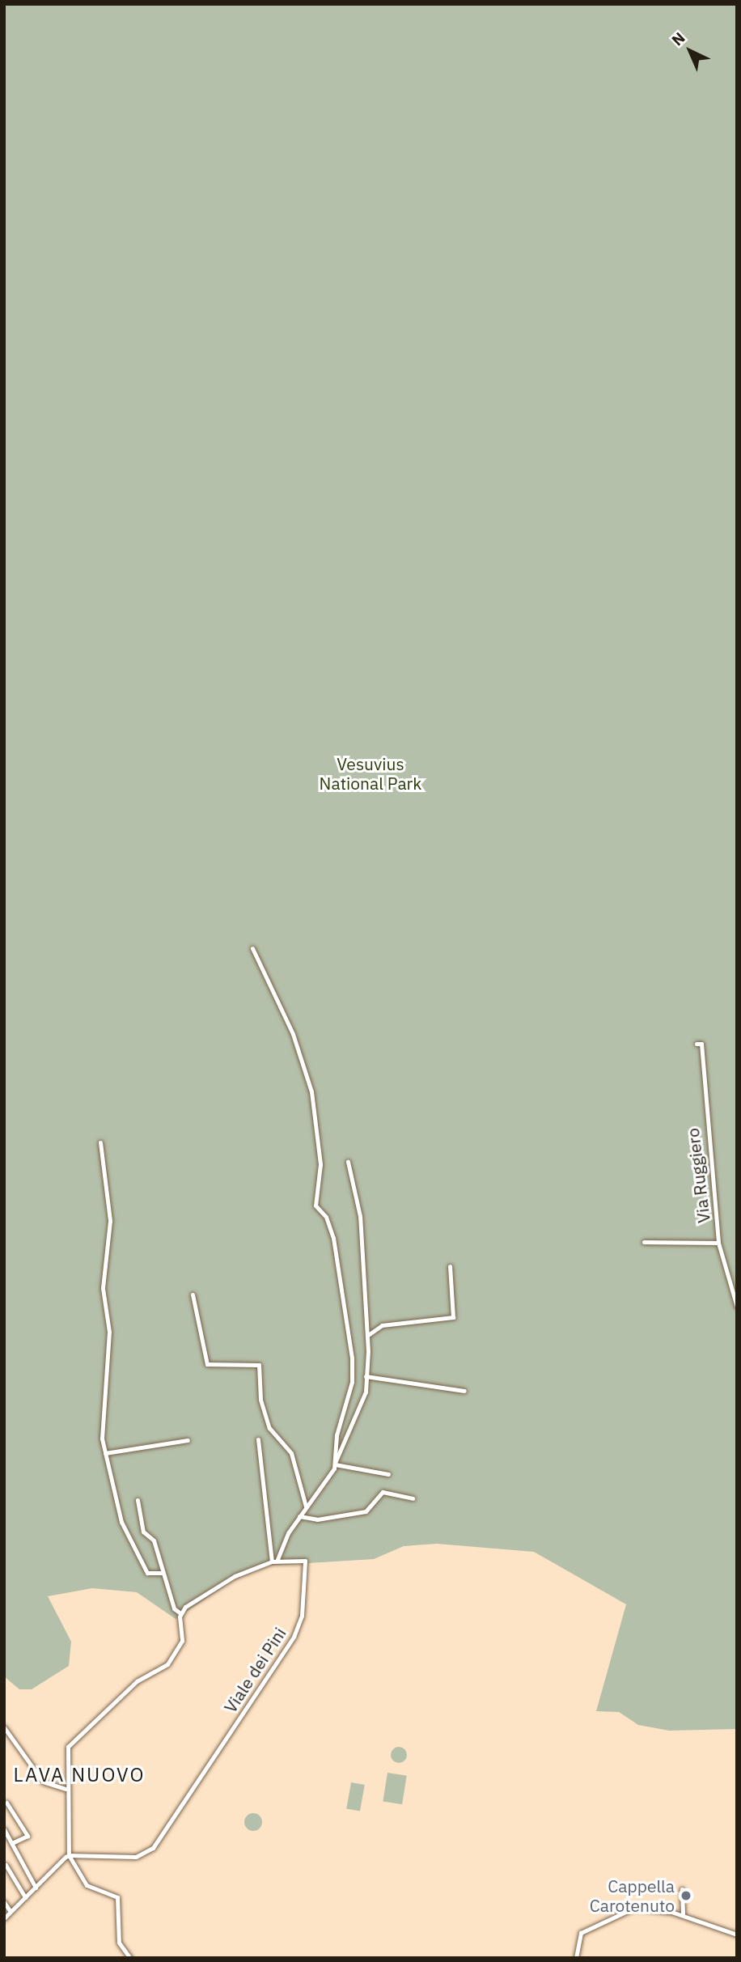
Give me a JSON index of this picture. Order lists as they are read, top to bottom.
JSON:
{
  "streets": {
    "street": ["Via Ruggiero", "Viale dei Pini"]
  },
  "districts": ["LAVA NUOVO"],
  "parks": ["Vesuvius National Park"],
  "places": ["Cappella Carotenuto"],
  "north": "top left"
}
